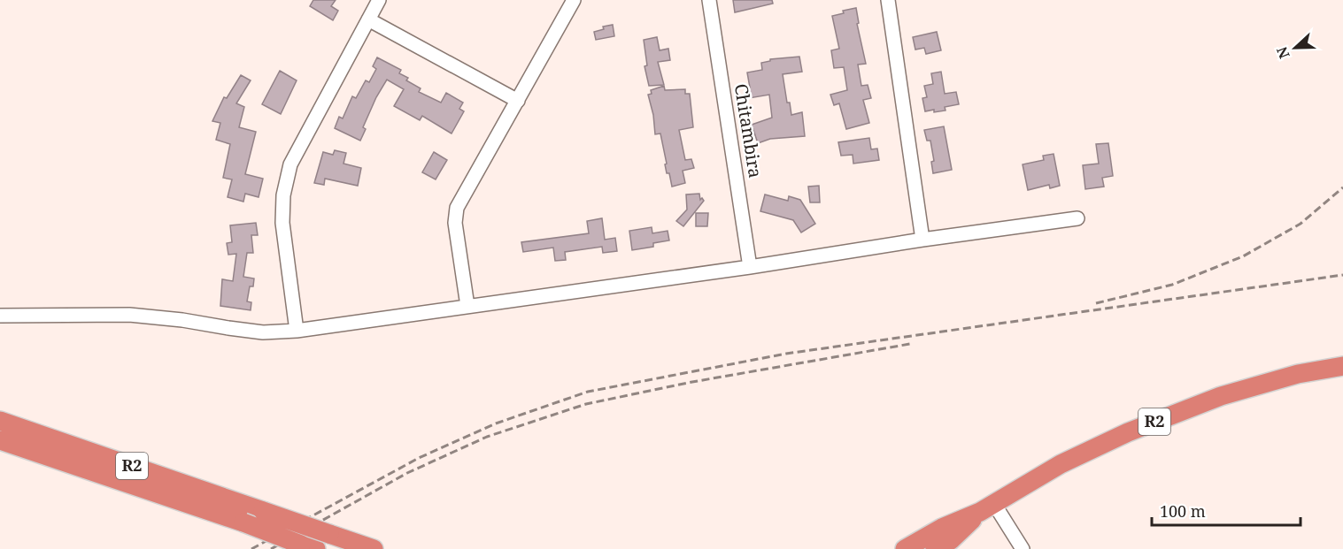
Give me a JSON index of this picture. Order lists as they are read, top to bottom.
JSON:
{
  "streets": {
    "highway": ["R2"],
    "street": ["Chitambira"]
  },
  "scale_bar": "100 m",
  "north": "left"
}
